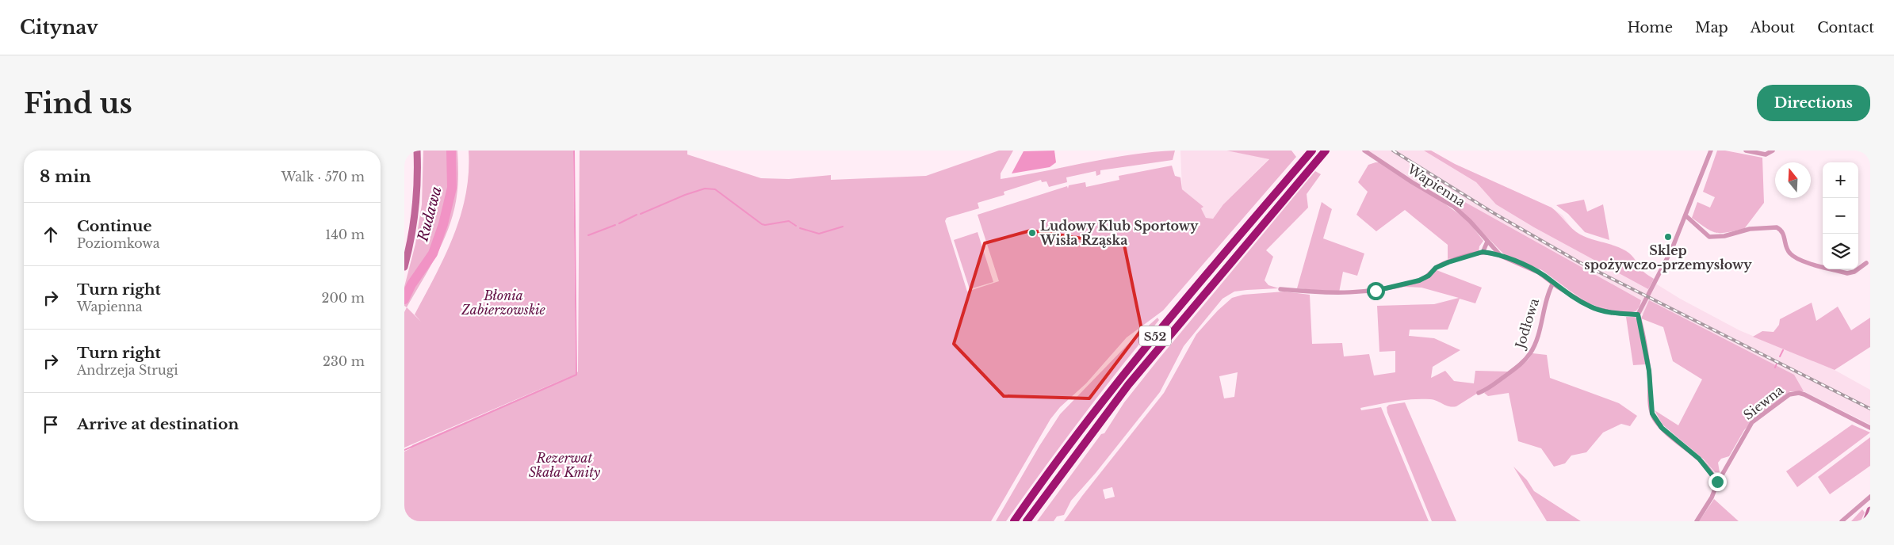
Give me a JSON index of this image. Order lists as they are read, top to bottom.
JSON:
{
  "streets": {
    "highway": ["S52"],
    "street": ["Wapienna", "Jodłowa", "Siewna"]
  },
  "crossings": [
    ["Wapienna", "Jodłowa"]
  ],
  "water": ["Rudawa"],
  "parks": ["Błonia Zabierzowskie", "Rezerwat Skała Kmity"],
  "places": ["Ludowy Klub Sportowy Wisła Rząska", "Sklep spożywczo-przemysłowy"],
  "north": "top",
  "page": {
    "header": "Citynav",
    "nav": [
      "Home",
      "Map",
      "About",
      "Contact"
    ],
    "buttons": "Directions",
    "title": "Find us",
    "heading": ["8 min", "Walk · 570 m"],
    "map_buttons": ["+", "−"],
    "list": [
      ["Continue", "Poziomkowa", "140 m"],
      ["Turn right", "Wapienna", "200 m"],
      ["Turn right", "Andrzeja Strugi", "230 m"],
      "Arrive at destination"
    ]
  }
}
